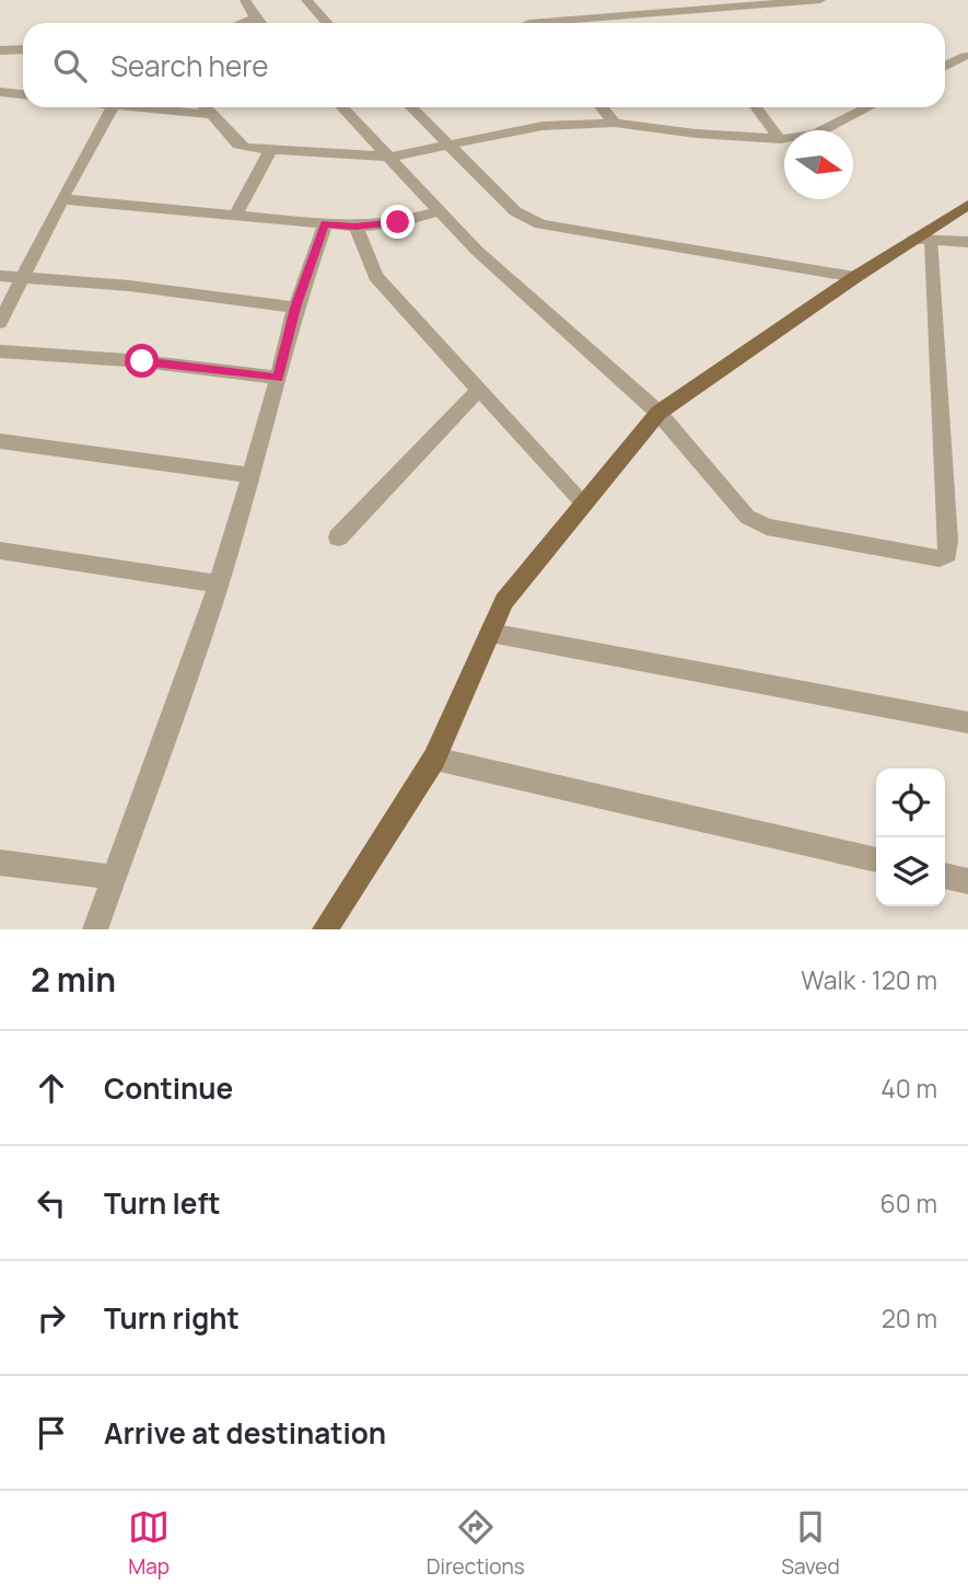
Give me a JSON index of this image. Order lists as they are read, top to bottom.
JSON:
{
  "north": "right",
  "page": {
    "search": "Search here",
    "heading": ["2 min", "Walk · 120 m"],
    "list": [
      ["Continue", "40 m"],
      ["Turn left", "60 m"],
      ["Turn right", "20 m"],
      "Arrive at destination"
    ],
    "nav": ["Map", "Directions", "Saved"]
  }
}
